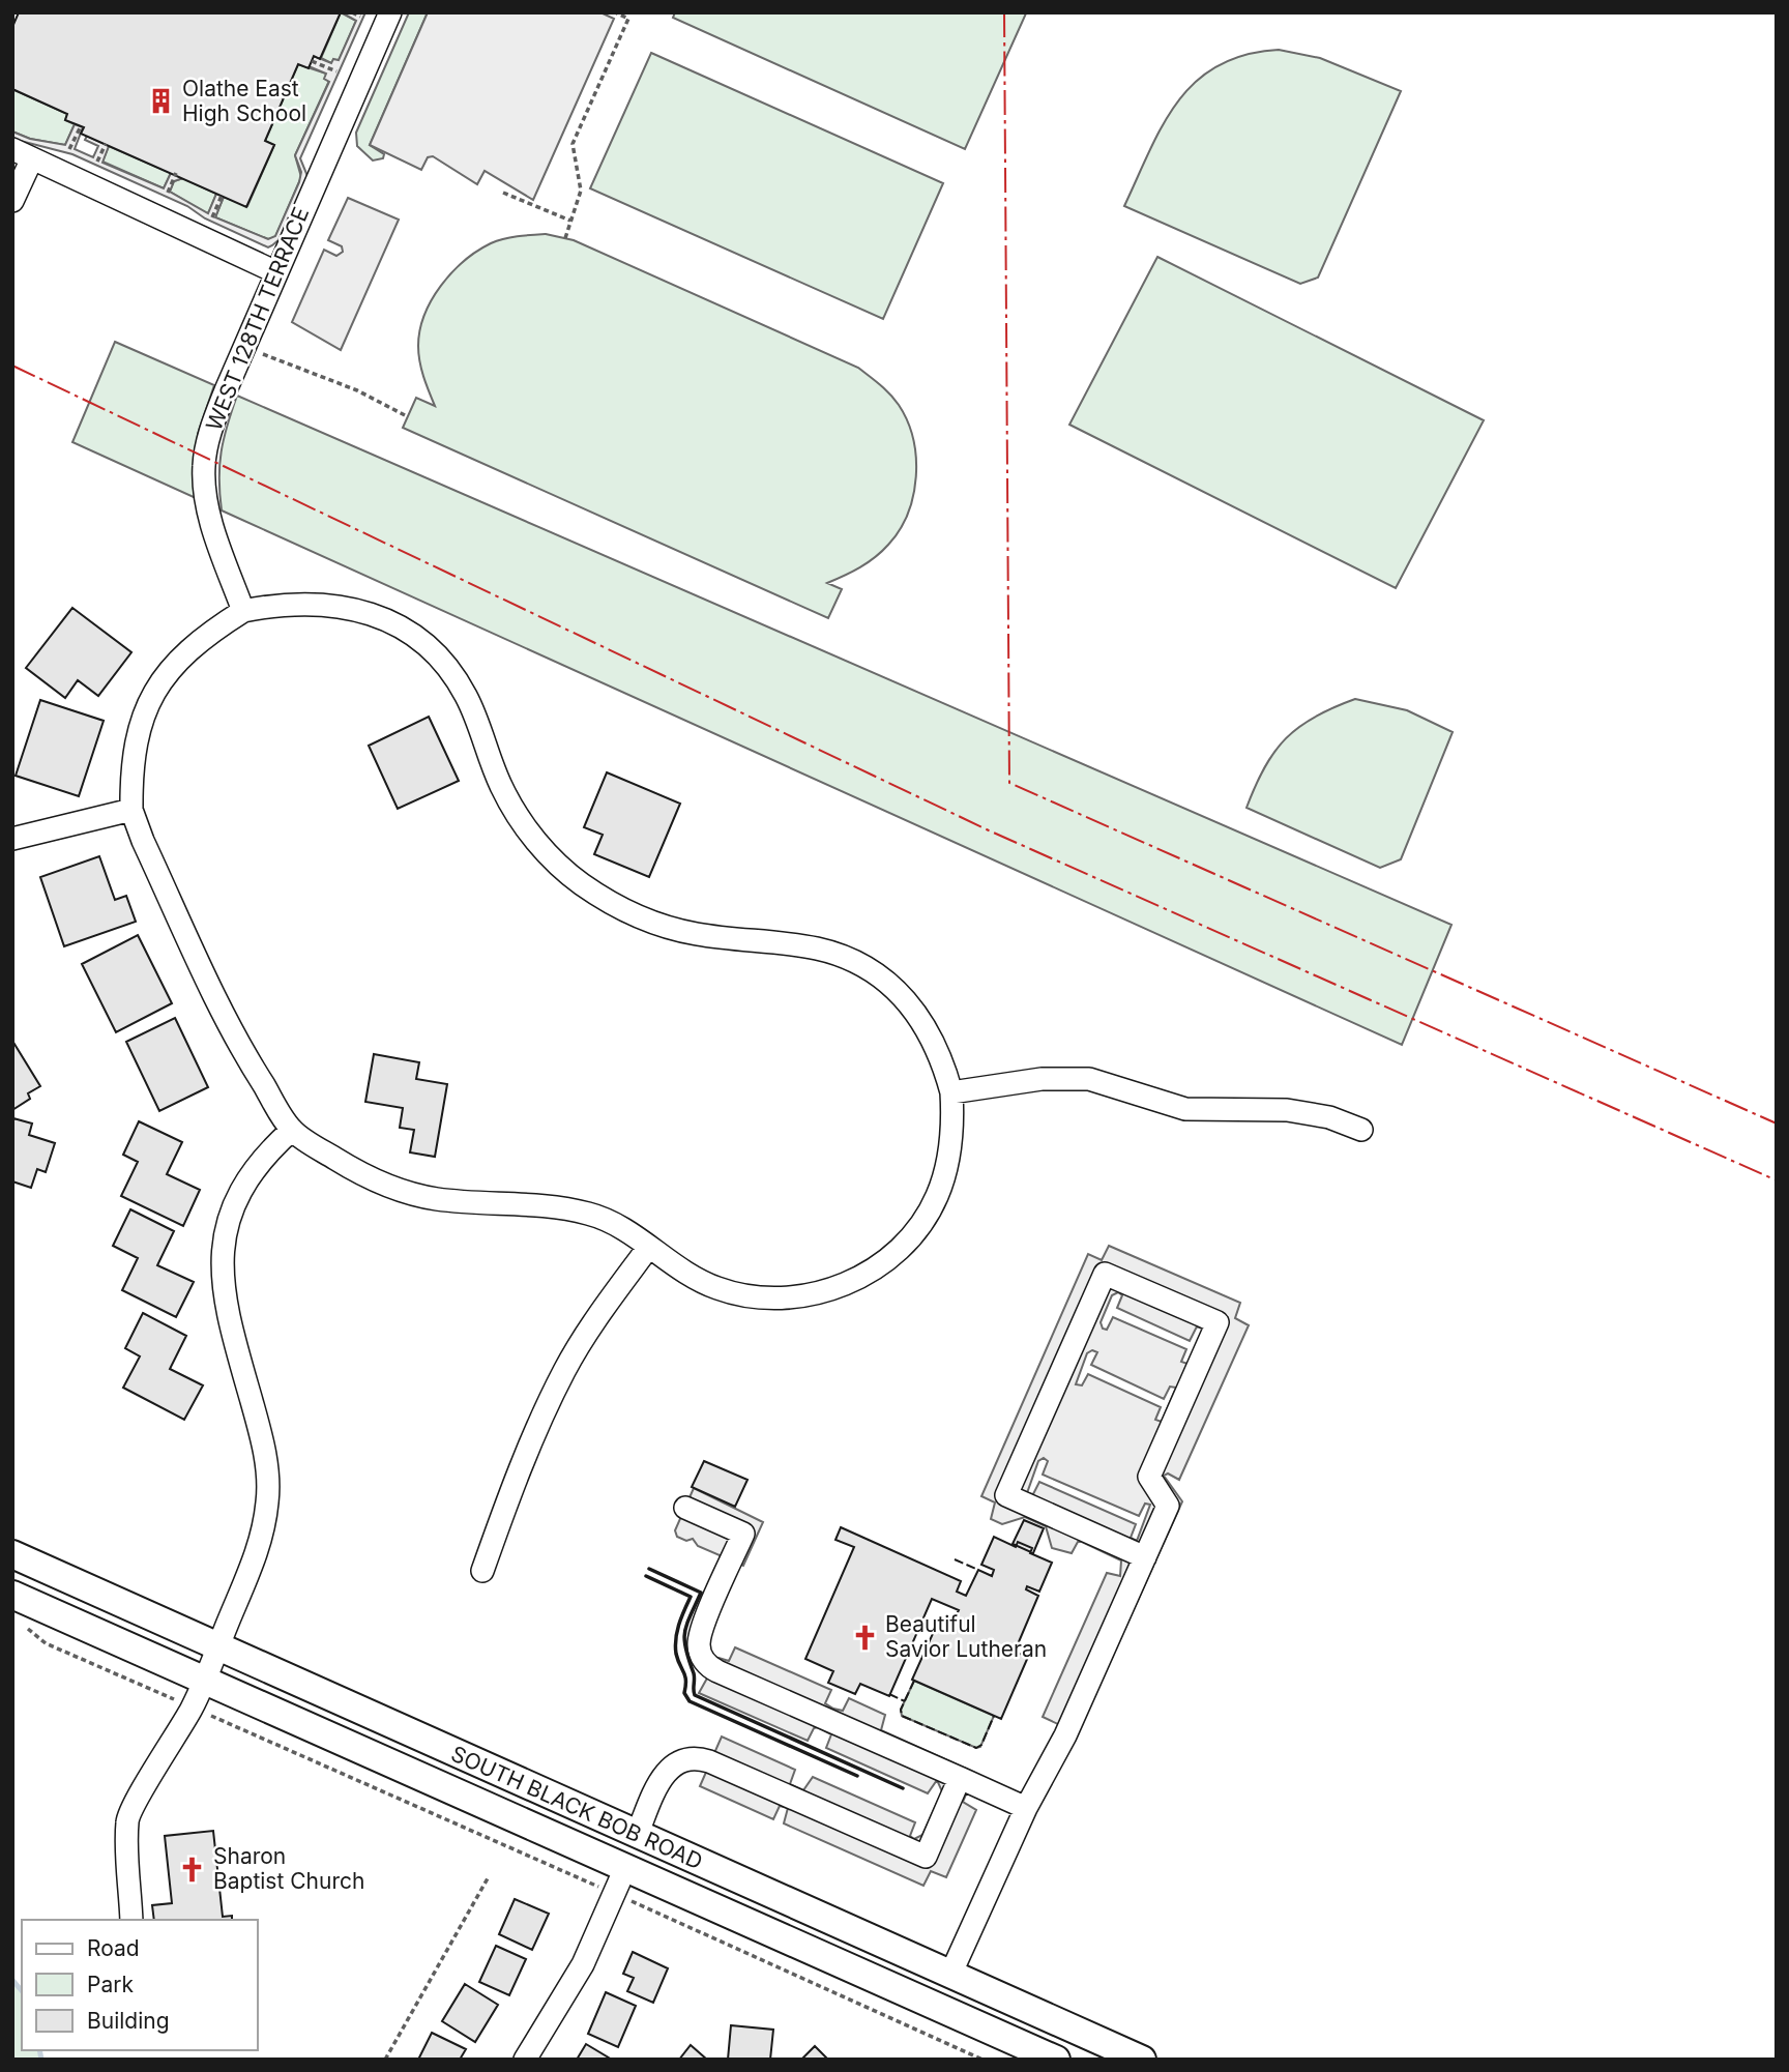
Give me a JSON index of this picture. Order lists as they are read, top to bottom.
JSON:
{
  "streets": {
    "main road": ["SOUTH BLACK BOB ROAD"],
    "street": ["WEST 128TH TERRACE"]
  },
  "places": {
    "building": ["Olathe East High School"],
    "church": ["Beautiful Savior Lutheran", "Sharon Baptist Church"]
  },
  "legend": ["Road", "Park", "Building"]
}
